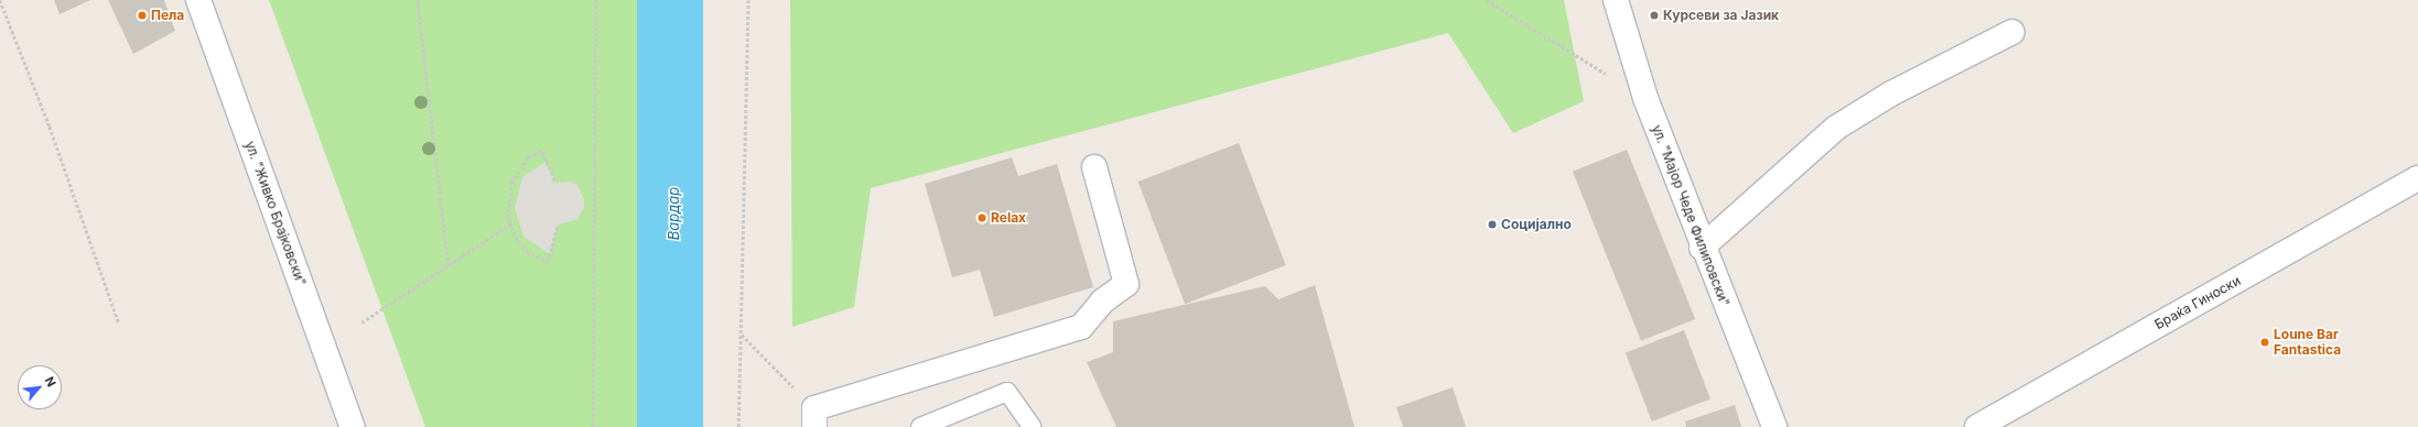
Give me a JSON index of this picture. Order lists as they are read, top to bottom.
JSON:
{
  "streets": {
    "street": ["ул. \"Живко Брајковски\"", "ул. \"Мајор Чеде Филиповски\"", "Браќа Гиноски"]
  },
  "water": ["Вардар"],
  "places": [
    "Пела",
    "Курсеви за Јазик",
    "Relax",
    "Социјално",
    "Loune Bar Fantastica"
  ],
  "north": "top right"
}
